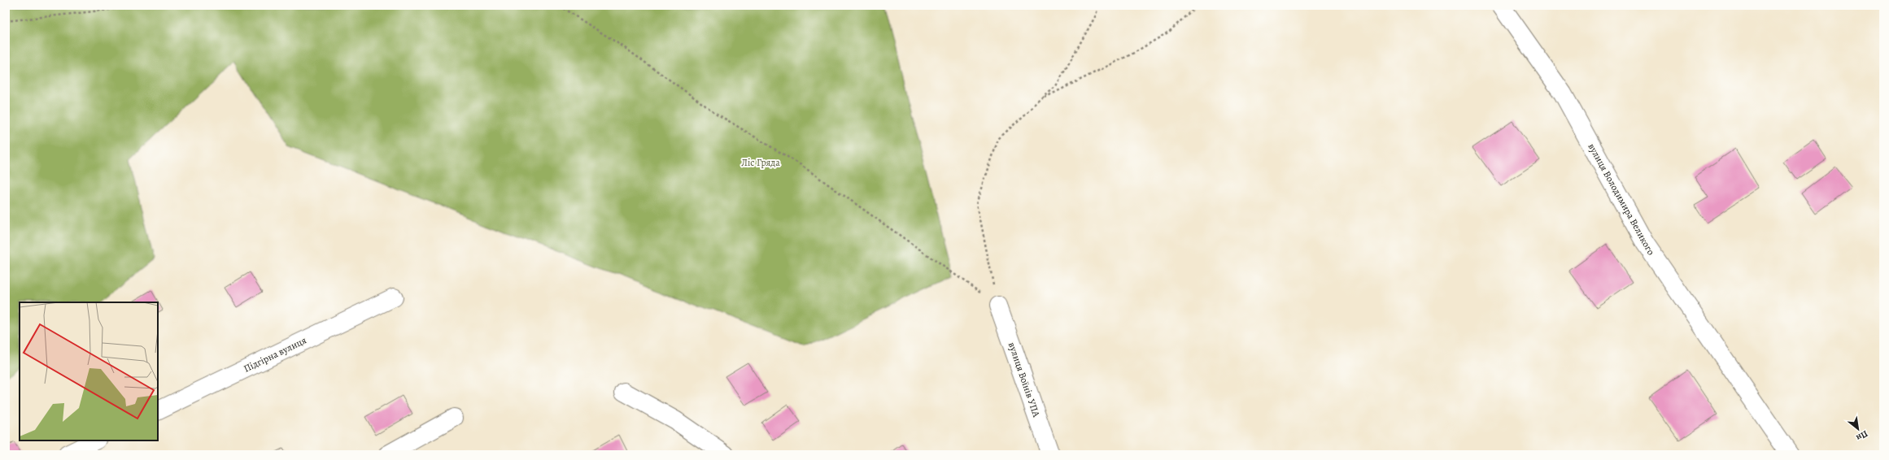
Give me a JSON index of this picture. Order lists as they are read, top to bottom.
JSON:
{
  "streets": {
    "street": ["вулиця Володимира Великого", "Підгірна вулиця", "вулиця Воїнів УПА"]
  },
  "parks": ["Ліс Гряда"],
  "north": "bottom right"
}
